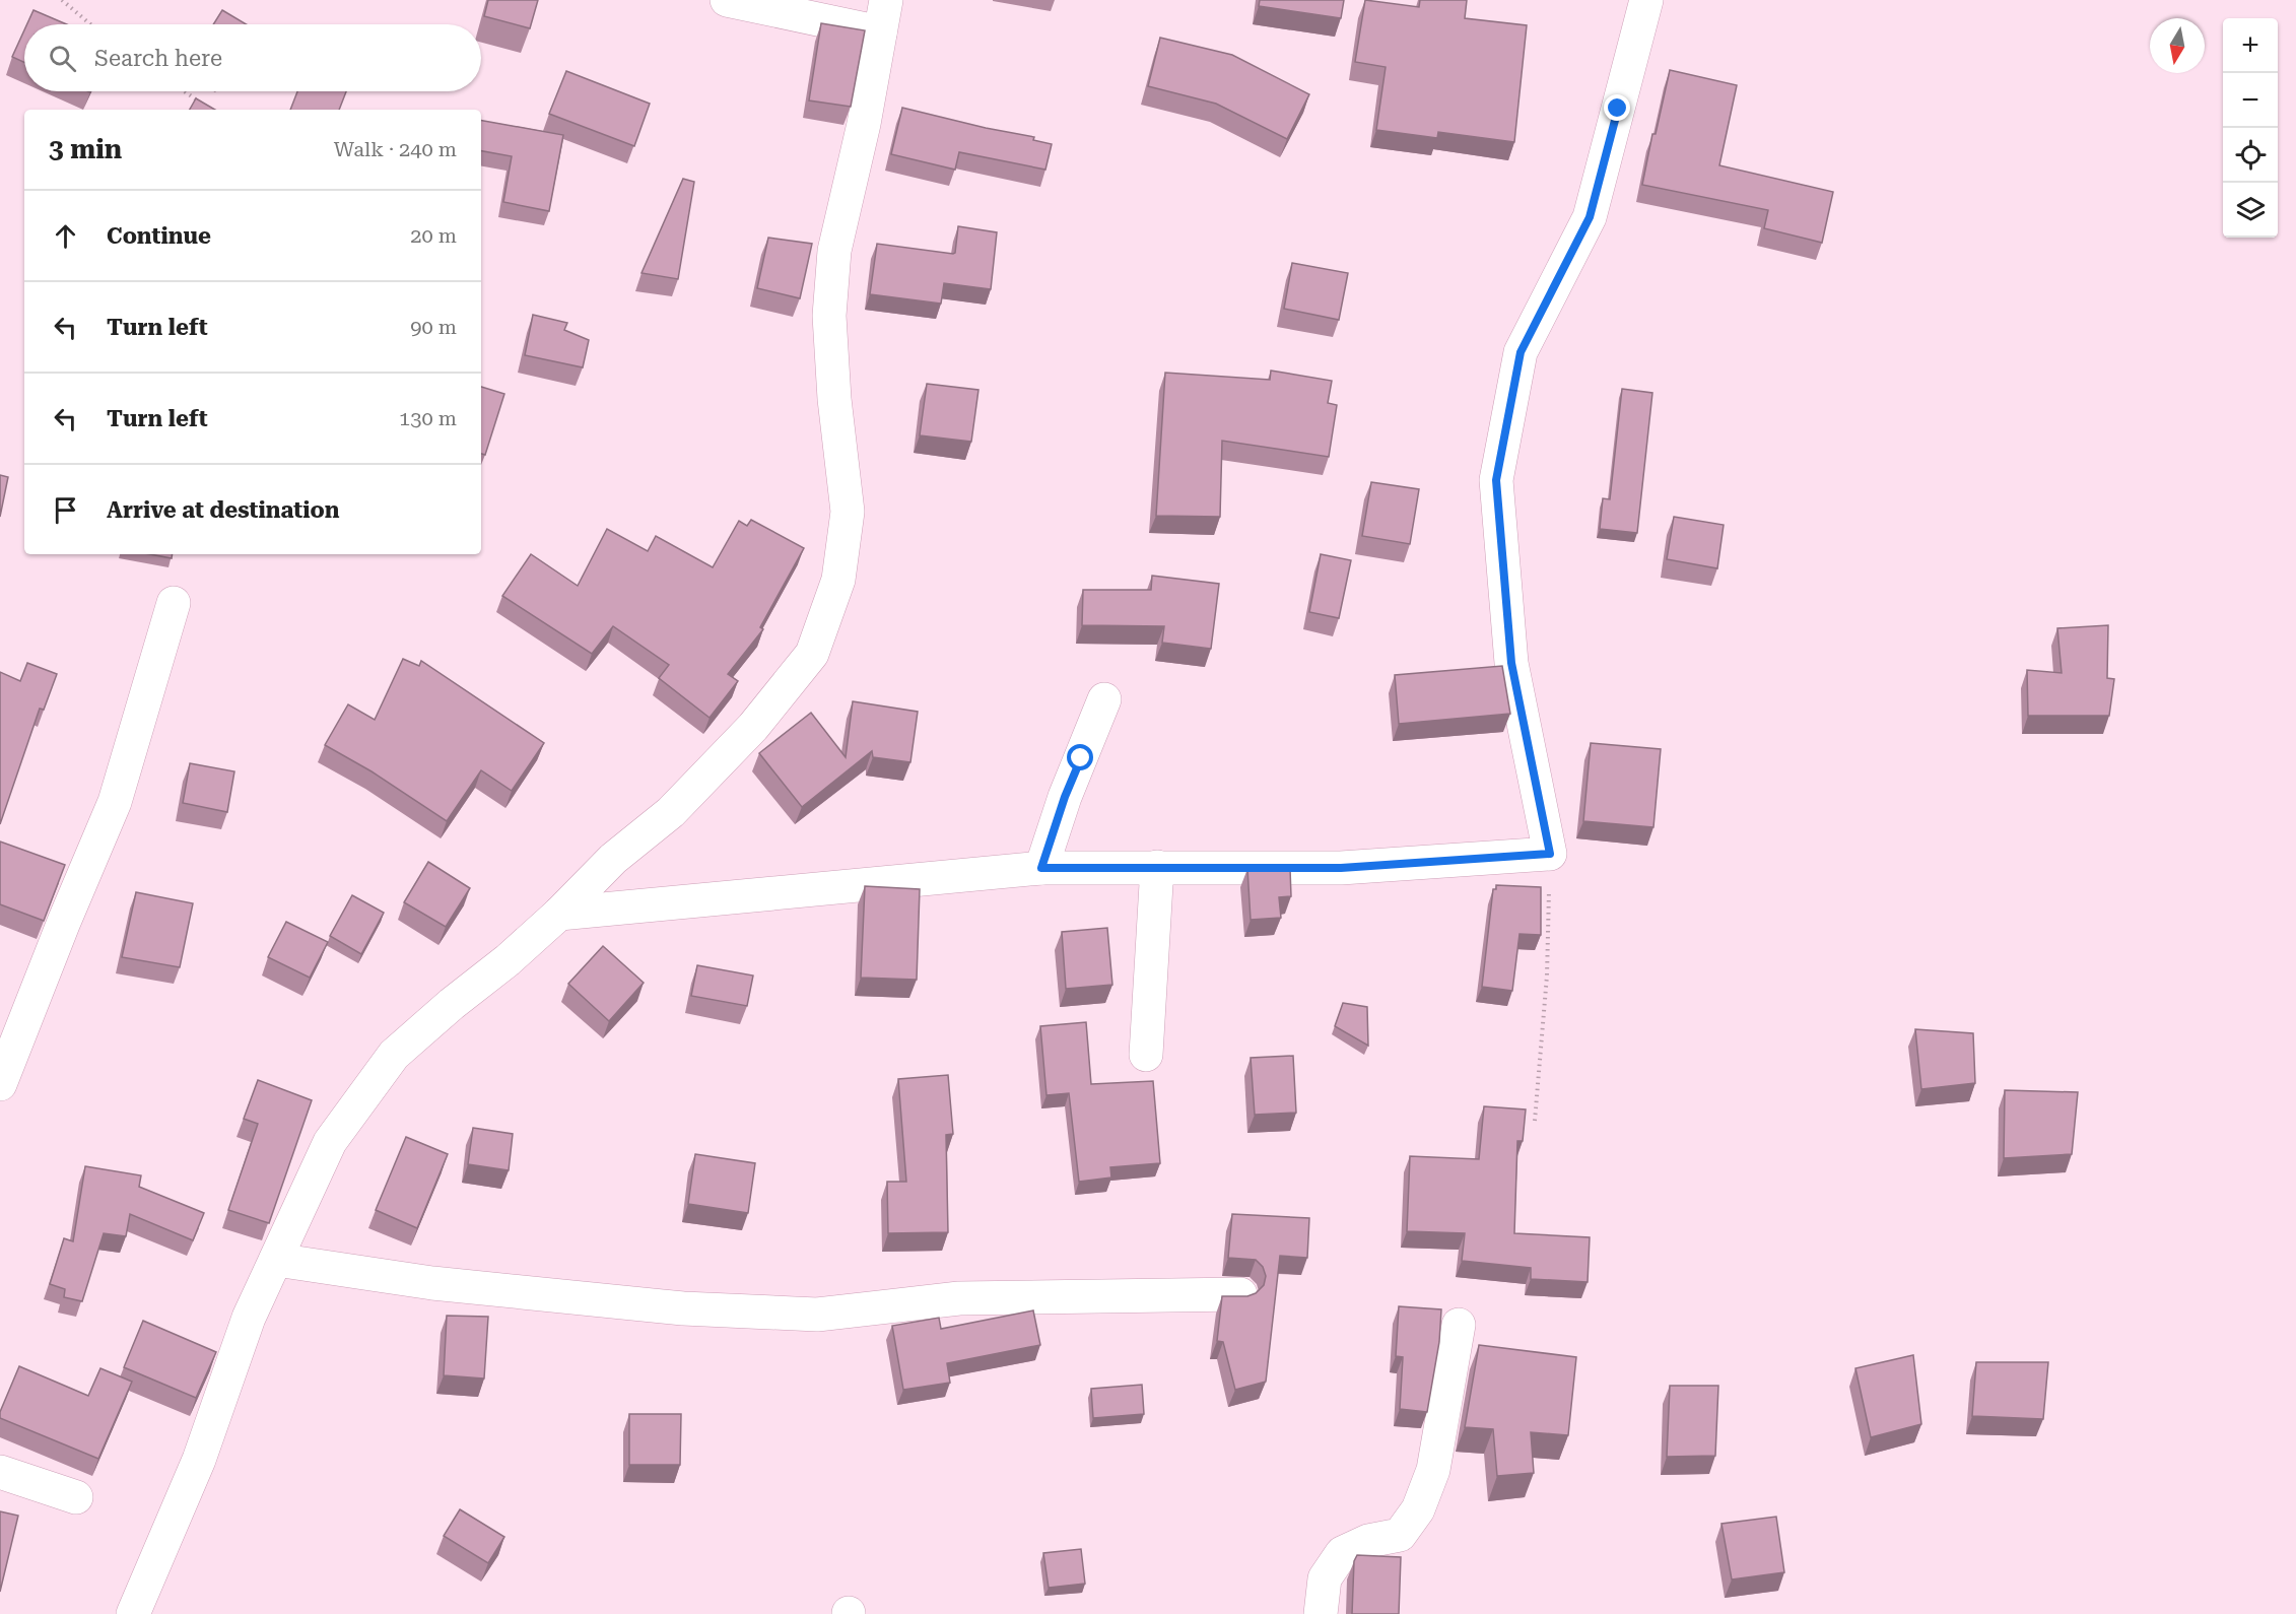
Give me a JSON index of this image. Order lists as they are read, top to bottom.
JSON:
{
  "north": "bottom",
  "page": {
    "map_buttons": ["+", "−"],
    "search": "Search here",
    "heading": ["3 min", "Walk · 240 m"],
    "list": [
      ["Continue", "20 m"],
      ["Turn left", "90 m"],
      ["Turn left", "130 m"],
      "Arrive at destination"
    ]
  }
}
